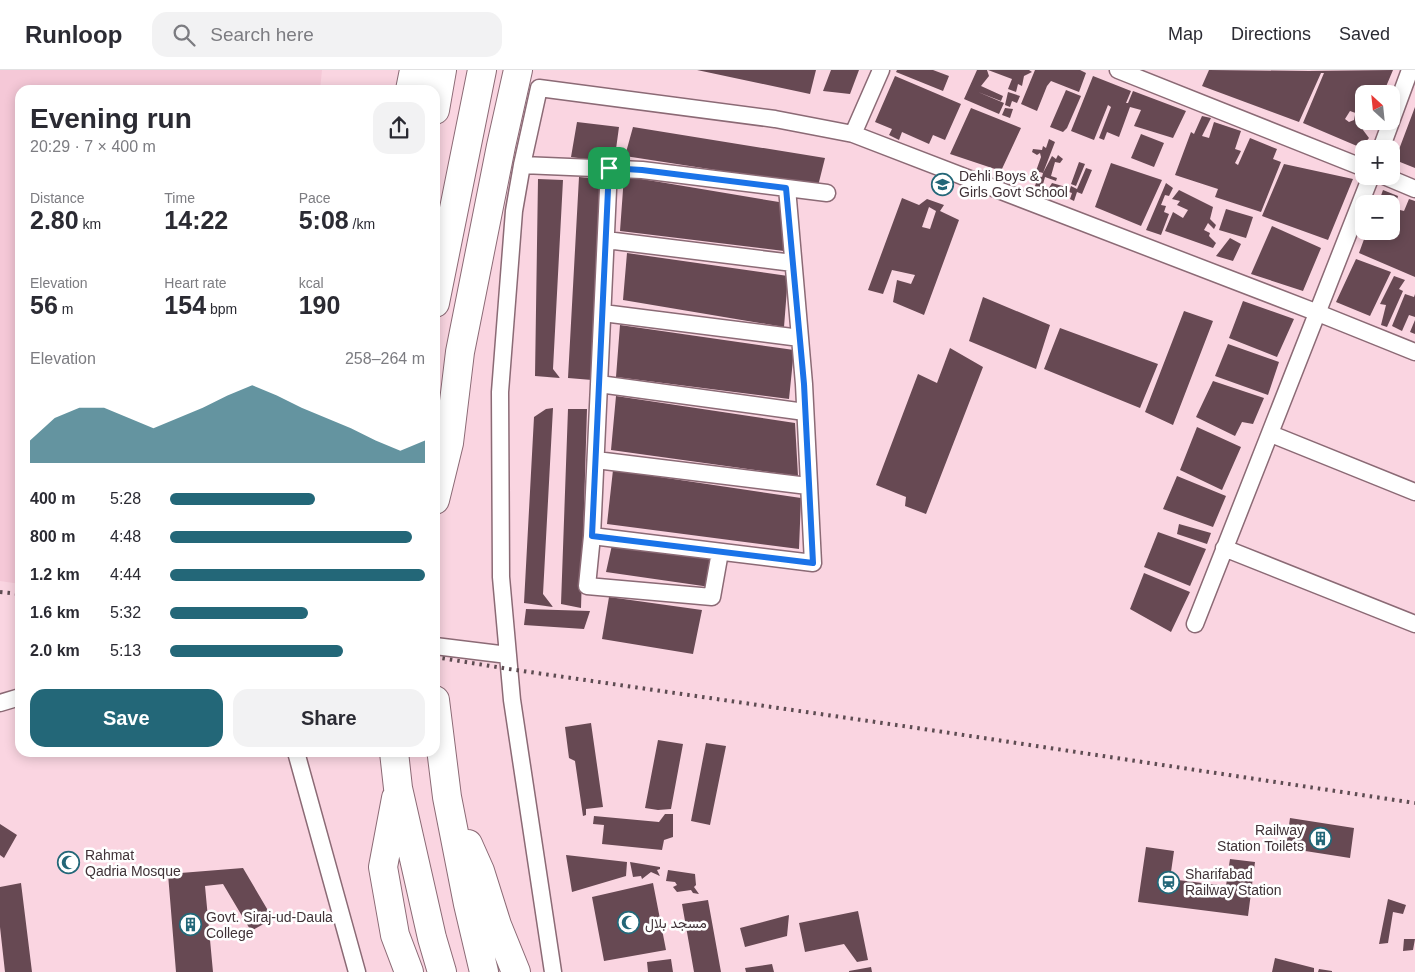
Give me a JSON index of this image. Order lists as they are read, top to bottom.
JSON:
{
  "places": {
    "school or university": ["Dehli Boys & Girls Govt School"],
    "building": ["Railway Station Toilets", "Govt. Siraj-ud-Daula College"],
    "mosque": ["Rahmat Qadria Mosque", "مسجد بلال"],
    "station": ["Sharifabad Railway Station"]
  },
  "north": "top left",
  "page": {
    "header": "Runloop",
    "search": "Search here",
    "nav": ["Map", "Directions", "Saved"],
    "map_buttons": ["+", "−"],
    "heading": ["Evening run", "20:29 · 7 × 400 m"],
    "stats": [
      ["Distance", "2.80 km"],
      ["Time", "14:22"],
      ["Pace", "5:08 /km"],
      ["Elevation", "56 m"],
      ["Heart rate", "154 bpm"],
      ["kcal", "190"]
    ],
    "chart": ["Elevation", "258–264 m"],
    "list": [
      {
        "name": "400 m",
        "note": "5:28"
      },
      {
        "name": "800 m",
        "note": "4:48"
      },
      {
        "name": "1.2 km",
        "note": "4:44"
      },
      {
        "name": "1.6 km",
        "note": "5:32"
      },
      {
        "name": "2.0 km",
        "note": "5:13"
      }
    ],
    "buttons": ["Save", "Share"]
  }
}
